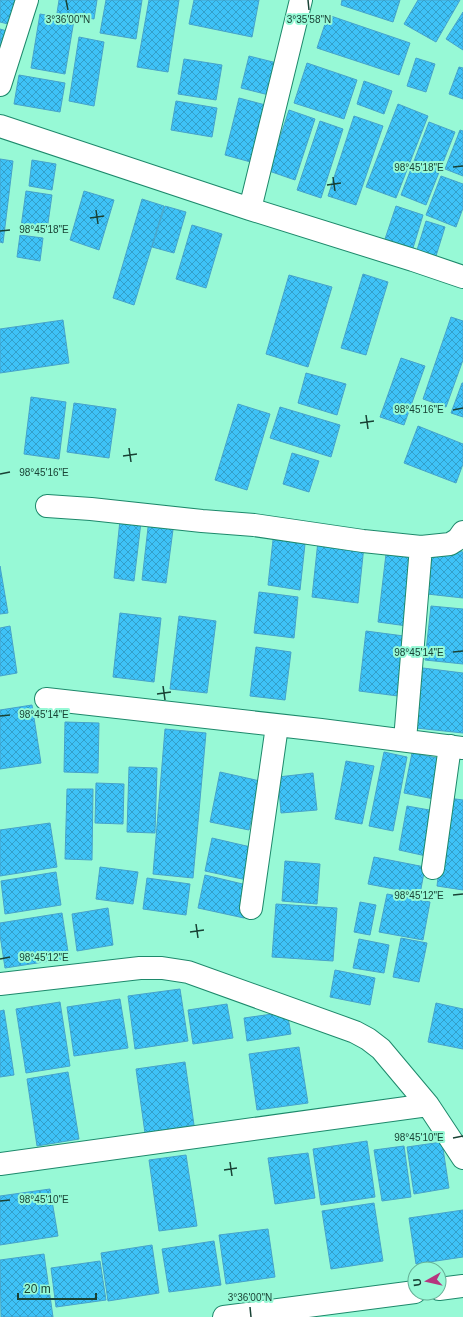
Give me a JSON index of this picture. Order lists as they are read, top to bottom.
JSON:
{
  "scale_bar": "20 m",
  "north": "left",
  "coordinates": [
    "3°36'00\"N",
    "3°35'58\"N",
    "98°45'18\"E",
    "98°45'16\"E",
    "98°45'14\"E",
    "98°45'12\"E",
    "98°45'10\"E"
  ]
}
